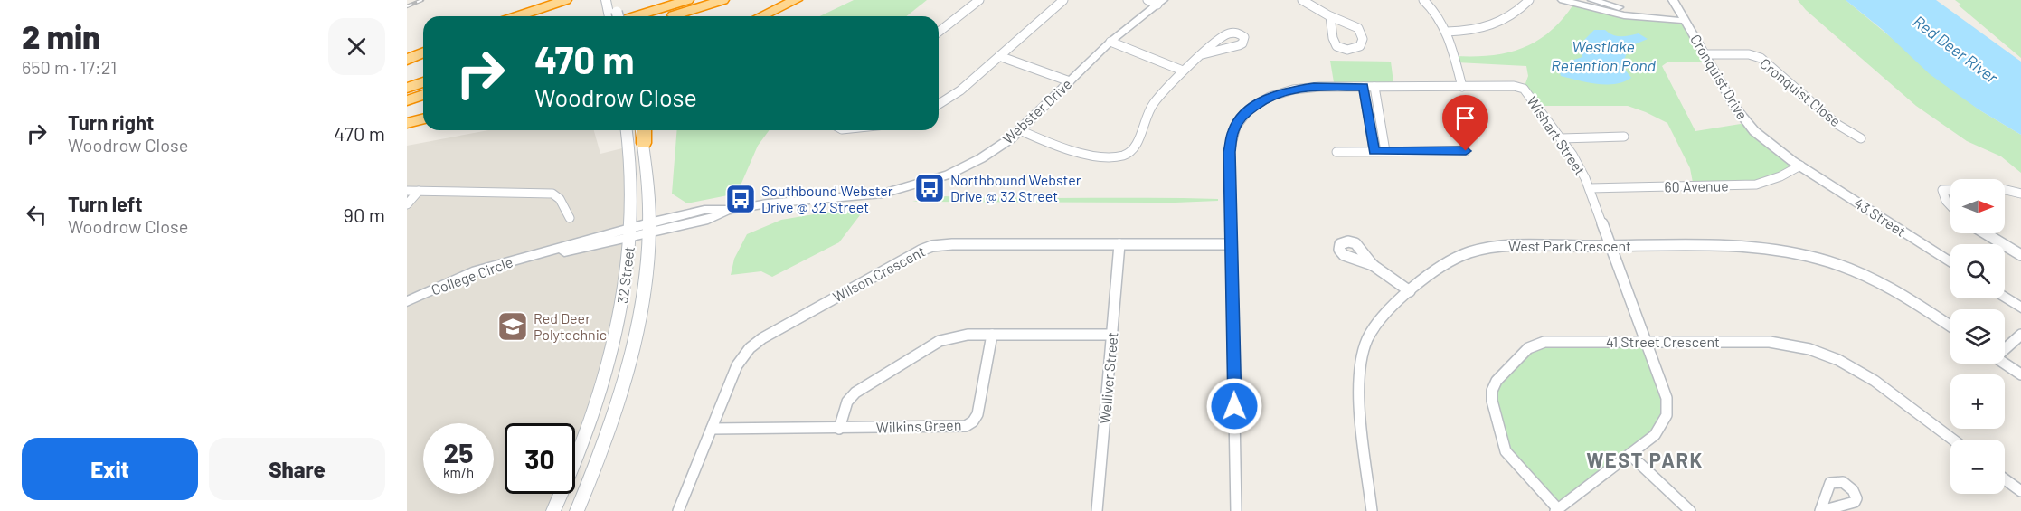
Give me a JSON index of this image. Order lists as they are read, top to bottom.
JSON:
{
  "streets": {
    "main road": ["32 Street"],
    "street": [
      "Cronquist Drive",
      "Cronquist Close",
      "Webster Drive",
      "Wishart Street",
      "60 Avenue",
      "43 Street",
      "West Park Crescent",
      "Wilson Crescent",
      "College Circle",
      "41 Street Crescent",
      "Welliver Street",
      "Wilkins Green"
    ]
  },
  "crossings": [
    ["Cronquist Drive", "Cronquist Close"],
    ["Cronquist Drive", "60 Avenue"],
    ["Cronquist Drive", "43 Street"],
    ["Webster Drive", "32 Street"],
    ["Webster Drive", "College Circle"],
    ["Wishart Street", "60 Avenue"],
    ["Wishart Street", "West Park Crescent"],
    ["Wishart Street", "Wilson Crescent"],
    ["Wishart Street", "41 Street Crescent"],
    ["60 Avenue", "43 Street"],
    ["Wilson Crescent", "Welliver Street"],
    ["Wilson Crescent", "Wilkins Green"],
    ["32 Street", "College Circle"]
  ],
  "districts": ["WEST PARK"],
  "water": ["Westlake Retention Pond", "Red Deer River"],
  "places": {
    "bus stop": ["Northbound Webster Drive @ 32 Street", "Southbound Webster Drive @ 32 Street"],
    "school or university": ["Red Deer Polytechnic"]
  },
  "north": "right",
  "page": {
    "heading": ["2 min", "650 m · 17:21"],
    "turn": ["470 m", "Woodrow Close"],
    "list": [
      {
        "name": "Turn right",
        "note": "Woodrow Close",
        "value": "470 m"
      },
      {
        "name": "Turn left",
        "note": "Woodrow Close",
        "value": "90 m"
      }
    ],
    "map_buttons": ["+", "−"],
    "speed": "25 km/h",
    "limit": "30",
    "buttons": ["Exit", "Share"]
  }
}
